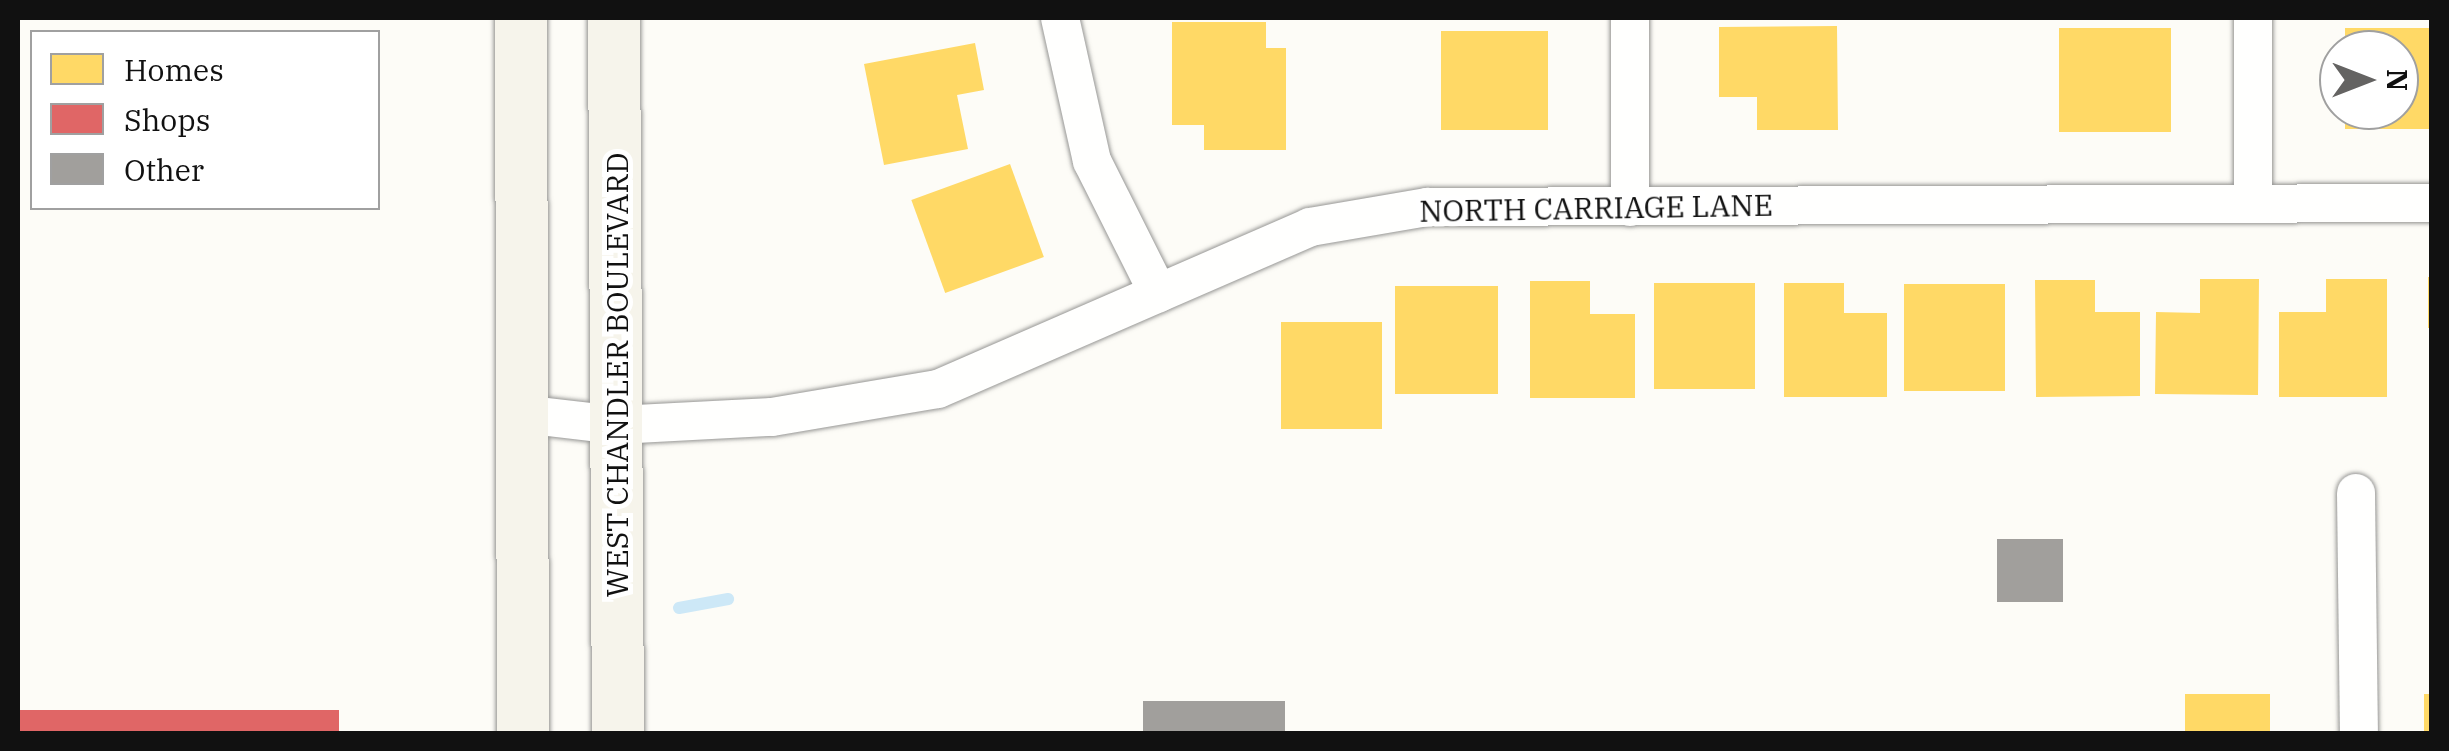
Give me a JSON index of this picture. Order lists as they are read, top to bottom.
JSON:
{
  "streets": {
    "main road": ["WEST CHANDLER BOULEVARD"],
    "street": ["NORTH CARRIAGE LANE"]
  },
  "crossings": [
    ["NORTH CARRIAGE LANE", "WEST CHANDLER BOULEVARD"]
  ],
  "legend": ["Homes", "Shops", "Other"],
  "north": "right"
}
